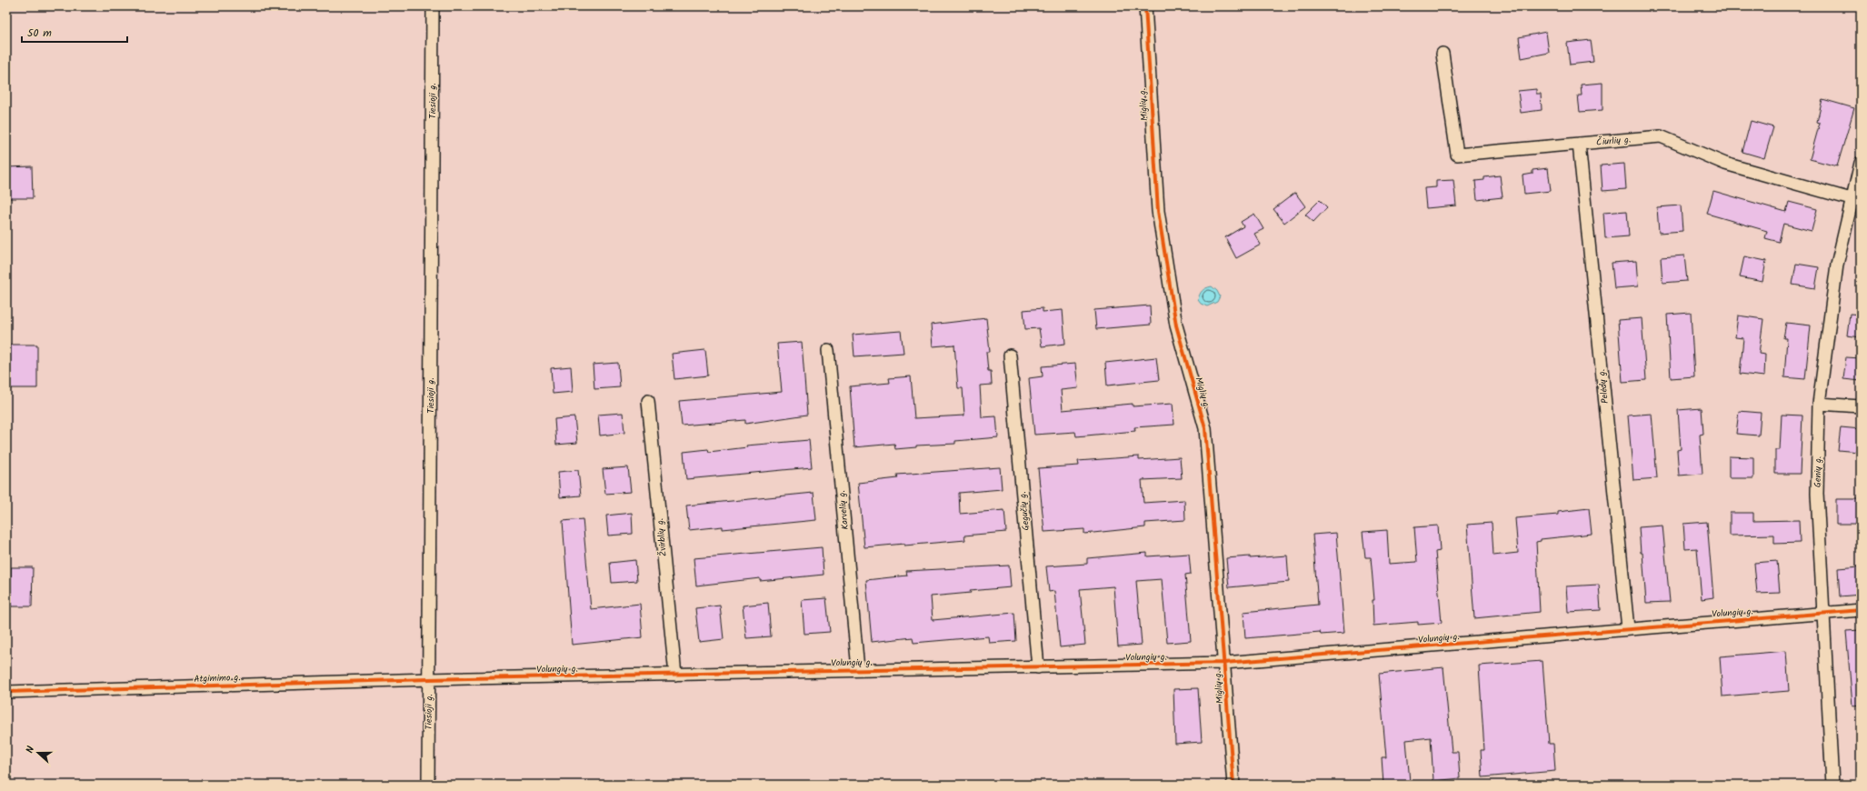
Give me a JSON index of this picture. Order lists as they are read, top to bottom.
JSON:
{
  "streets": {
    "street": [
      "Tiesioji g.",
      "Miglių g.",
      "Čiurlių g.",
      "Pelėdų g.",
      "Genių g.",
      "Karvelių g.",
      "Gegučių g.",
      "Žvirblių g.",
      "Volungių g.",
      "Atgimimo g."
    ]
  },
  "crossings": [
    ["Tiesioji g.", "Volungių g."],
    ["Tiesioji g.", "Atgimimo g."],
    ["Miglių g.", "Volungių g."],
    ["Čiurlių g.", "Pelėdų g."],
    ["Čiurlių g.", "Genių g."],
    ["Pelėdų g.", "Volungių g."],
    ["Genių g.", "Volungių g."],
    ["Karvelių g.", "Volungių g."],
    ["Gegučių g.", "Volungių g."],
    ["Žvirblių g.", "Volungių g."],
    ["Volungių g.", "Atgimimo g."]
  ],
  "scale_bar": "50 m",
  "north": "left"
}
